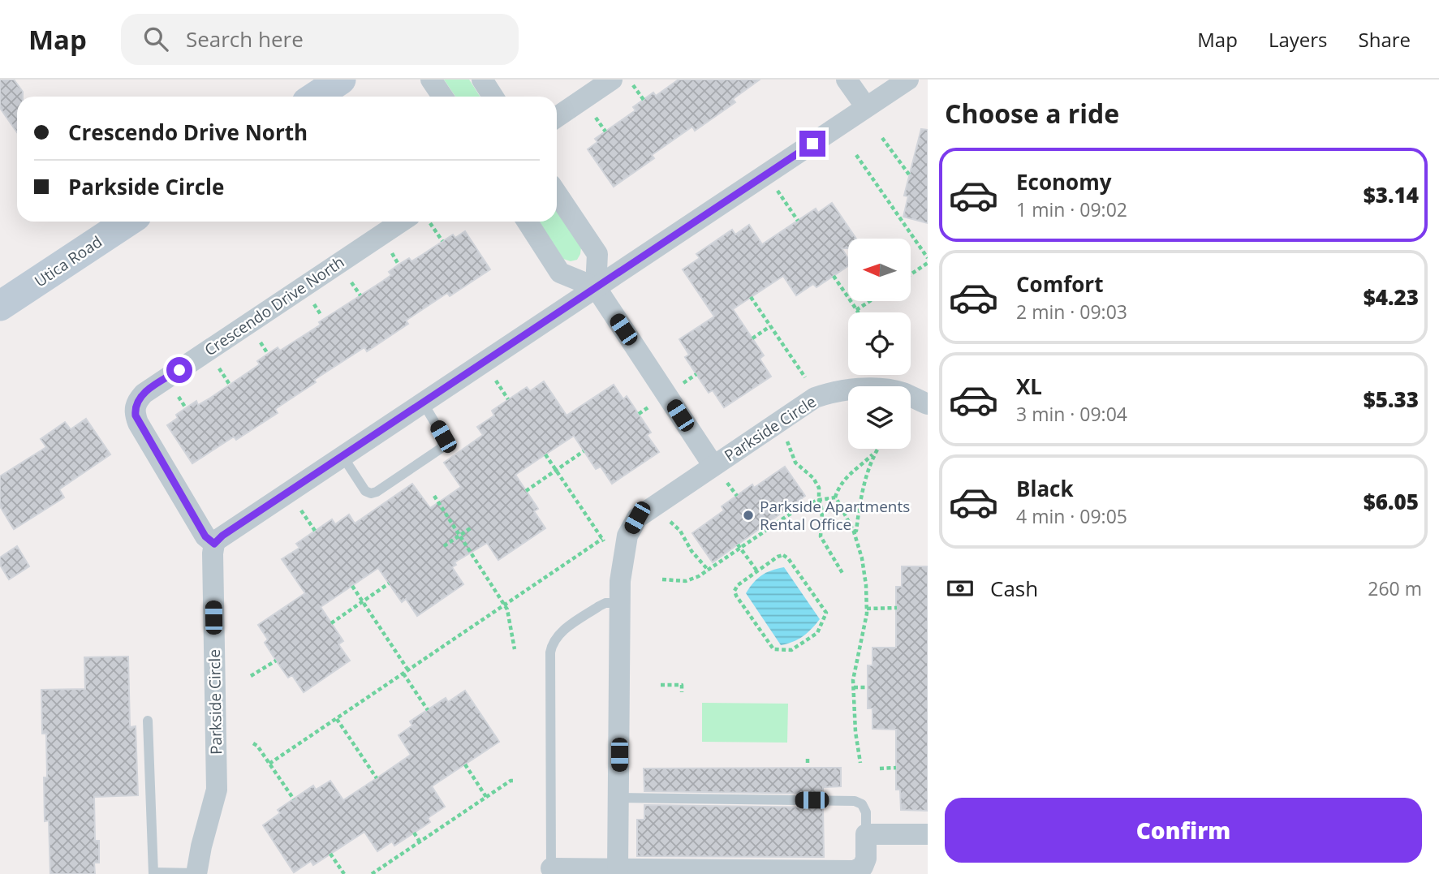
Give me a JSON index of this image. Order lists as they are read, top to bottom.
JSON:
{
  "streets": {
    "street": ["Utica Road", "Crescendo Drive North", "Parkside Circle"]
  },
  "crossings": [
    ["Crescendo Drive North", "Parkside Circle"]
  ],
  "places": ["Parkside Apartments Rental Office"],
  "north": "left",
  "page": {
    "header": "Map",
    "search": "Search here",
    "nav": ["Map", "Layers", "Share"],
    "heading": "Choose a ride",
    "banner": ["Crescendo Drive North", "Parkside Circle"],
    "list": [
      {
        "name": "Economy",
        "note": "1 min · 09:02",
        "value": "$3.14"
      },
      {
        "name": "Comfort",
        "note": "2 min · 09:03",
        "value": "$4.23"
      },
      {
        "name": "XL",
        "note": "3 min · 09:04",
        "value": "$5.33"
      },
      {
        "name": "Black",
        "note": "4 min · 09:05",
        "value": "$6.05"
      }
    ],
    "pay": ["Cash", "260 m"],
    "buttons": "Confirm"
  }
}
